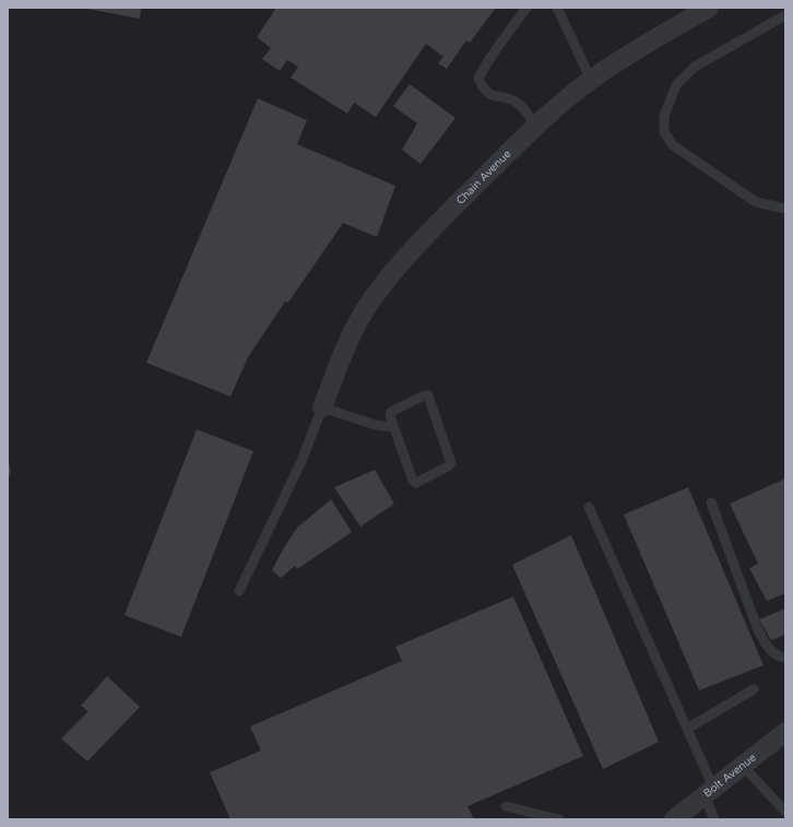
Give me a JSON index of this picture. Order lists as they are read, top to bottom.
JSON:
{
  "streets": {
    "street": ["Chain Avenue", "Bolt Avenue"]
  }
}
